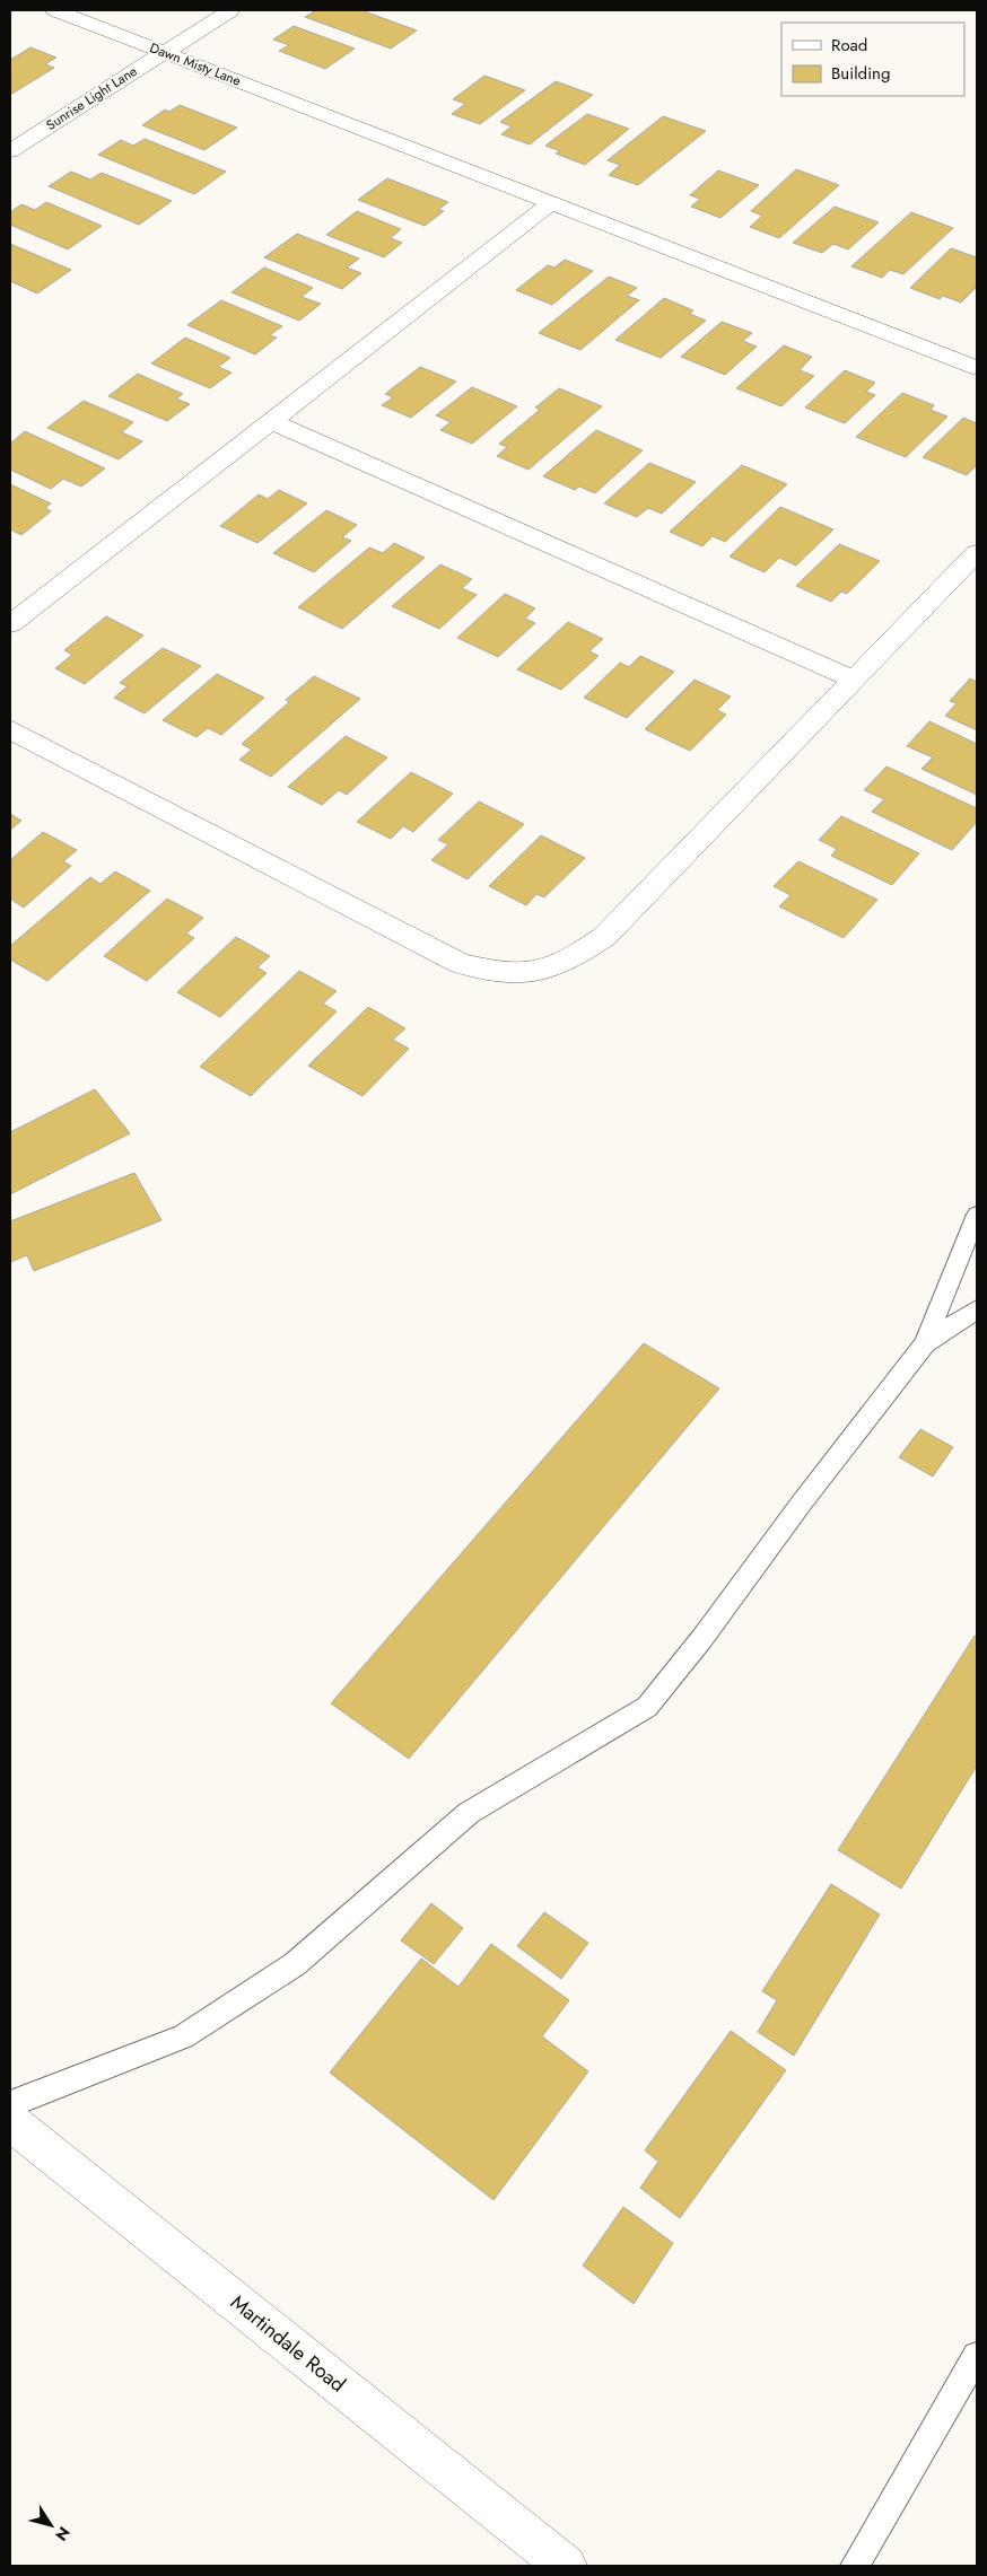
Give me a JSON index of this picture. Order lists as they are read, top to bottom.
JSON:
{
  "streets": {
    "street": ["Dawn Misty Lane", "Sunrise Light Lane", "Martindale Road"]
  },
  "crossings": [
    ["Dawn Misty Lane", "Sunrise Light Lane"]
  ],
  "legend": ["Road", "Building"],
  "north": "bottom right"
}
